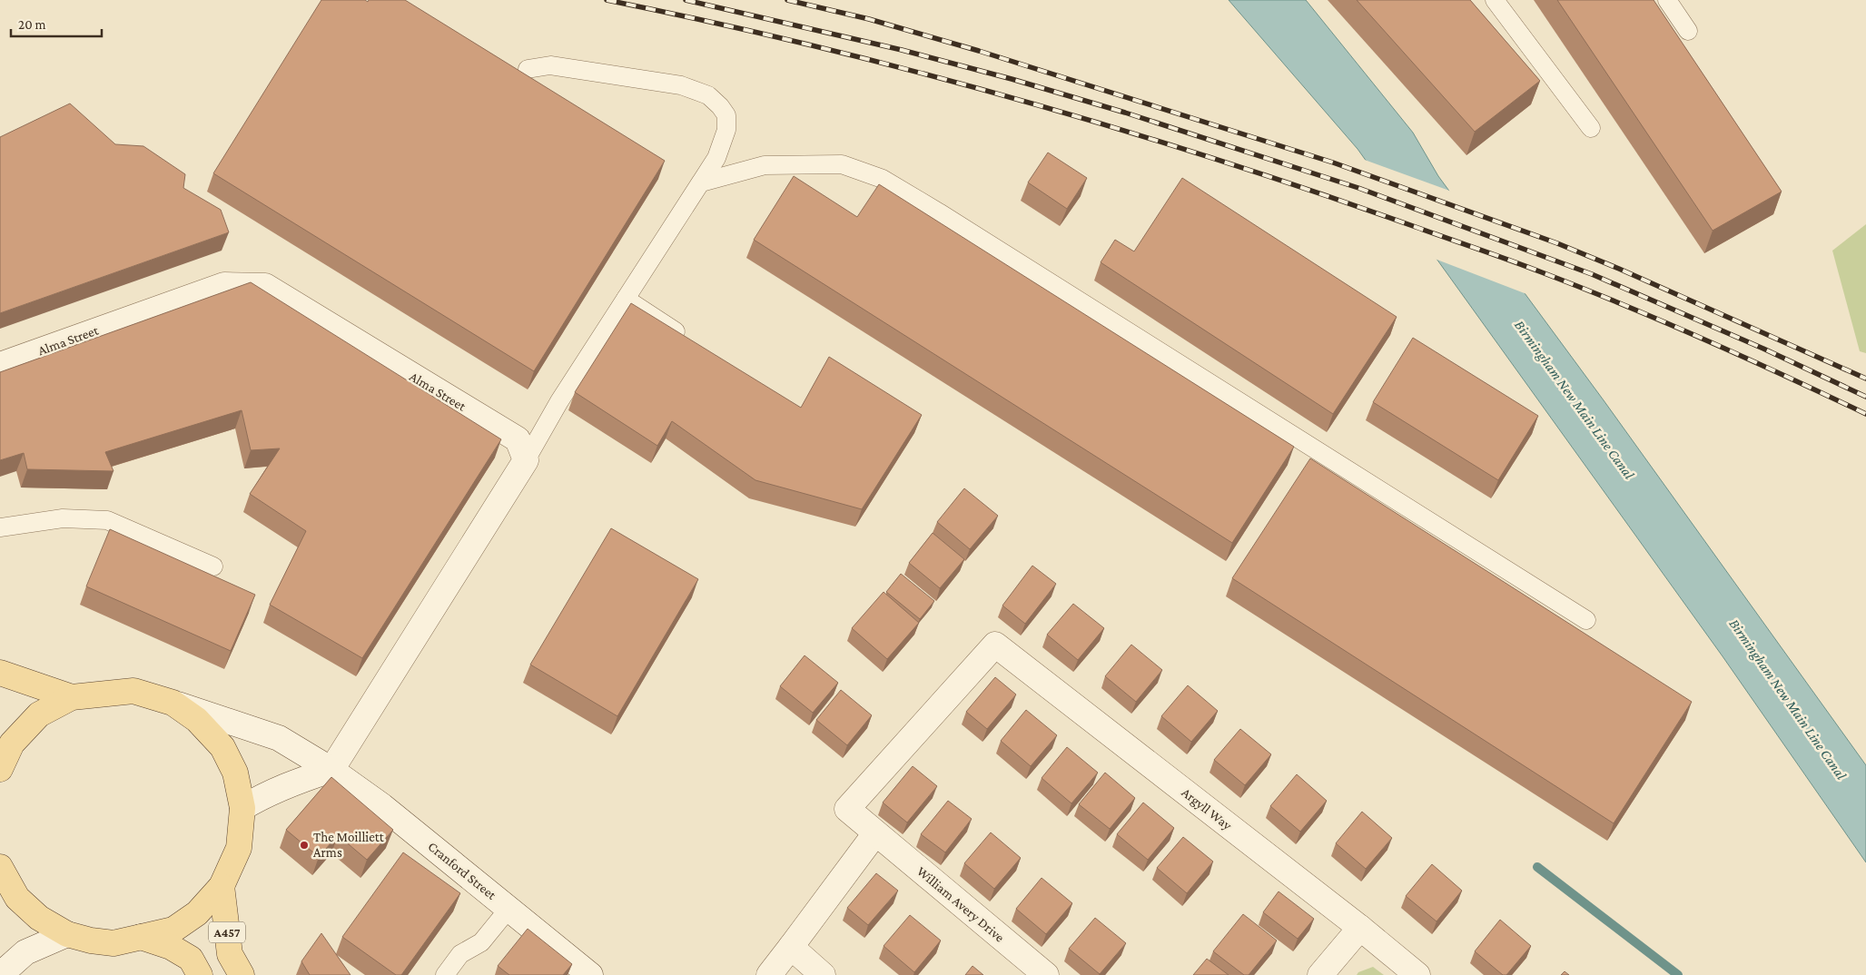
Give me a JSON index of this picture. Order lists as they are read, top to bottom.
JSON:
{
  "streets": {
    "main road": ["A457"],
    "street": [
      "Alma Street",
      "Argyll Way",
      "Cranford Street",
      "William Avery Drive"
    ]
  },
  "crossings": [
    ["Argyll Way", "William Avery Drive"]
  ],
  "water": ["Birmingham New Main Line Canal"],
  "places": ["The Moilliett Arms"],
  "scale_bar": "20 m"
}
